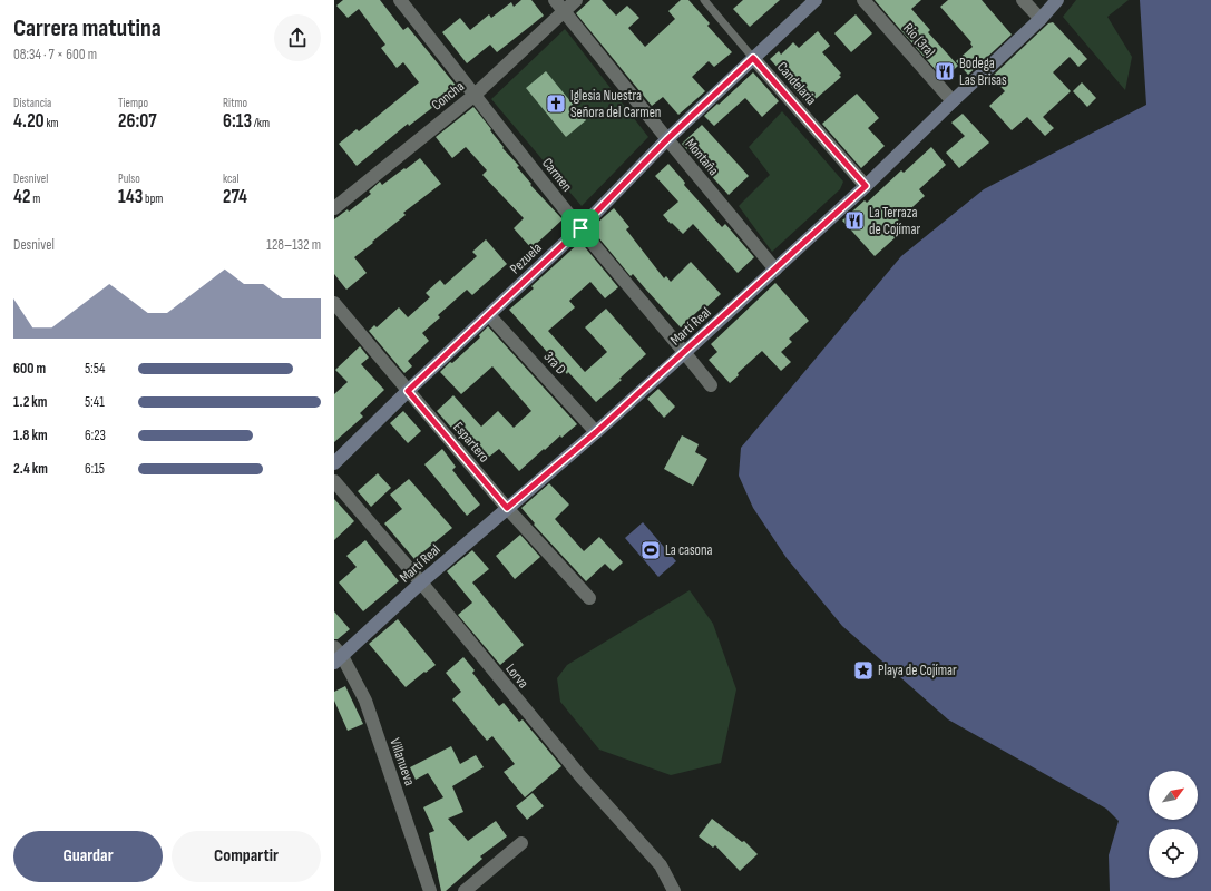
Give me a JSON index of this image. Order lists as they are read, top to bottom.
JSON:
{
  "streets": {
    "main road": ["Pezuela", "Martí Real"],
    "street": [
      "Río (3ra)",
      "Candelaria",
      "Concha",
      "Montaña",
      "Carmen",
      "3ra D",
      "Espartero",
      "Lorva",
      "Villanueva"
    ]
  },
  "crossings": [
    ["Río (3ra)", "Martí Real"],
    ["Candelaria", "Pezuela"],
    ["Candelaria", "Martí Real"],
    ["Concha", "Montaña"],
    ["Concha", "Carmen"],
    ["Montaña", "Pezuela"],
    ["Montaña", "Martí Real"],
    ["Carmen", "Pezuela"],
    ["Carmen", "Martí Real"],
    ["Pezuela", "3ra D"],
    ["Pezuela", "Espartero"],
    ["Martí Real", "3ra D"],
    ["Martí Real", "Espartero"],
    ["Martí Real", "Lorva"],
    ["Martí Real", "Villanueva"]
  ],
  "places": {
    "restaurant": ["Bodega Las Brisas", "La Terraza de Cojímar"],
    "church": ["Iglesia Nuestra Señora del Carmen"],
    "sports": ["La casona"],
    "place": ["Playa de Cojímar"]
  },
  "north": "top right",
  "page": {
    "heading": ["Carrera matutina", "08:34 · 7 × 600 m"],
    "stats": [
      ["Distancia", "4.20 km"],
      ["Tiempo", "26:07"],
      ["Ritmo", "6:13 /km"],
      ["Desnivel", "42 m"],
      ["Pulso", "143 bpm"],
      ["kcal", "274"]
    ],
    "chart": ["Desnivel", "128–132 m"],
    "list": [
      {
        "name": "600 m",
        "note": "5:54"
      },
      {
        "name": "1.2 km",
        "note": "5:41"
      },
      {
        "name": "1.8 km",
        "note": "6:23"
      },
      {
        "name": "2.4 km",
        "note": "6:15"
      }
    ],
    "buttons": ["Guardar", "Compartir"]
  }
}
